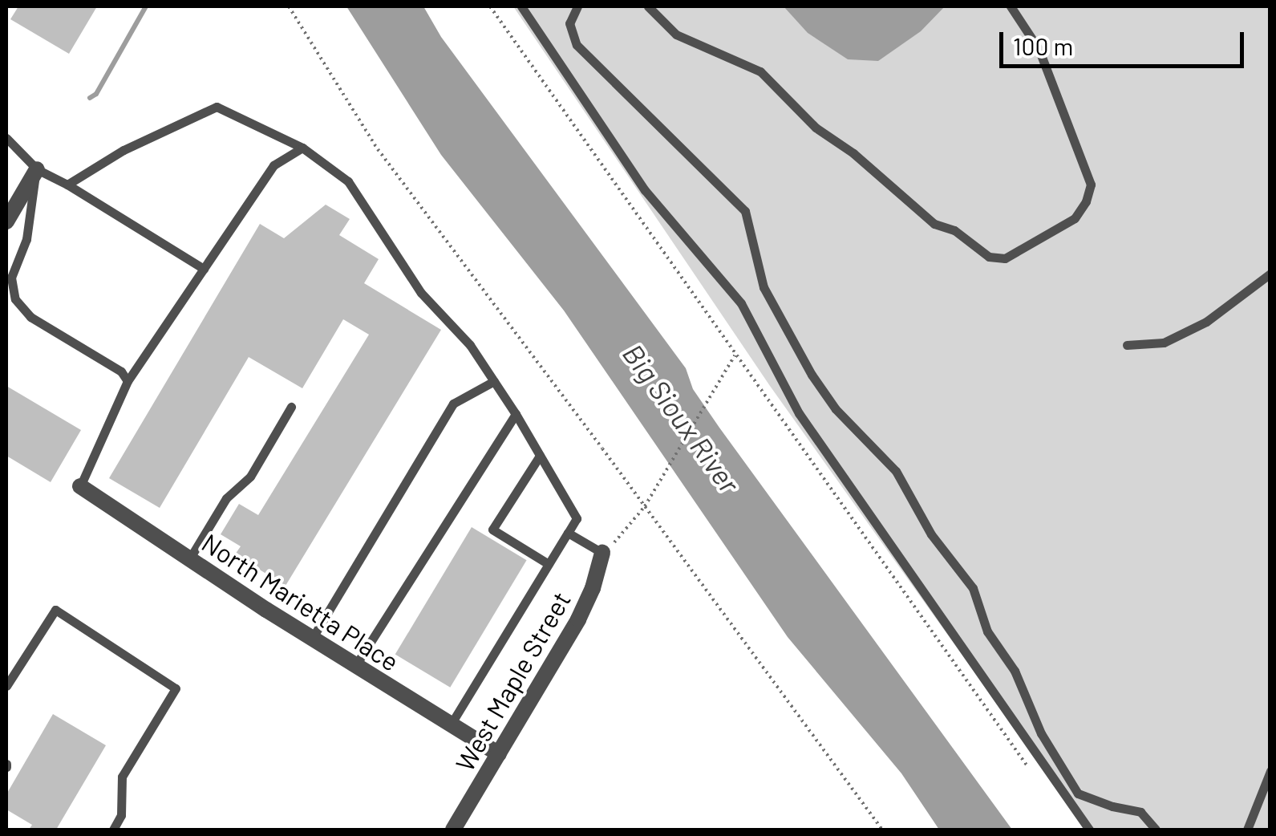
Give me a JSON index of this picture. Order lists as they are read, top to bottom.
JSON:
{
  "streets": {
    "street": ["North Marietta Place", "West Maple Street"]
  },
  "crossings": [
    ["North Marietta Place", "West Maple Street"]
  ],
  "water": ["Big Sioux River"],
  "scale_bar": "100 m"
}
